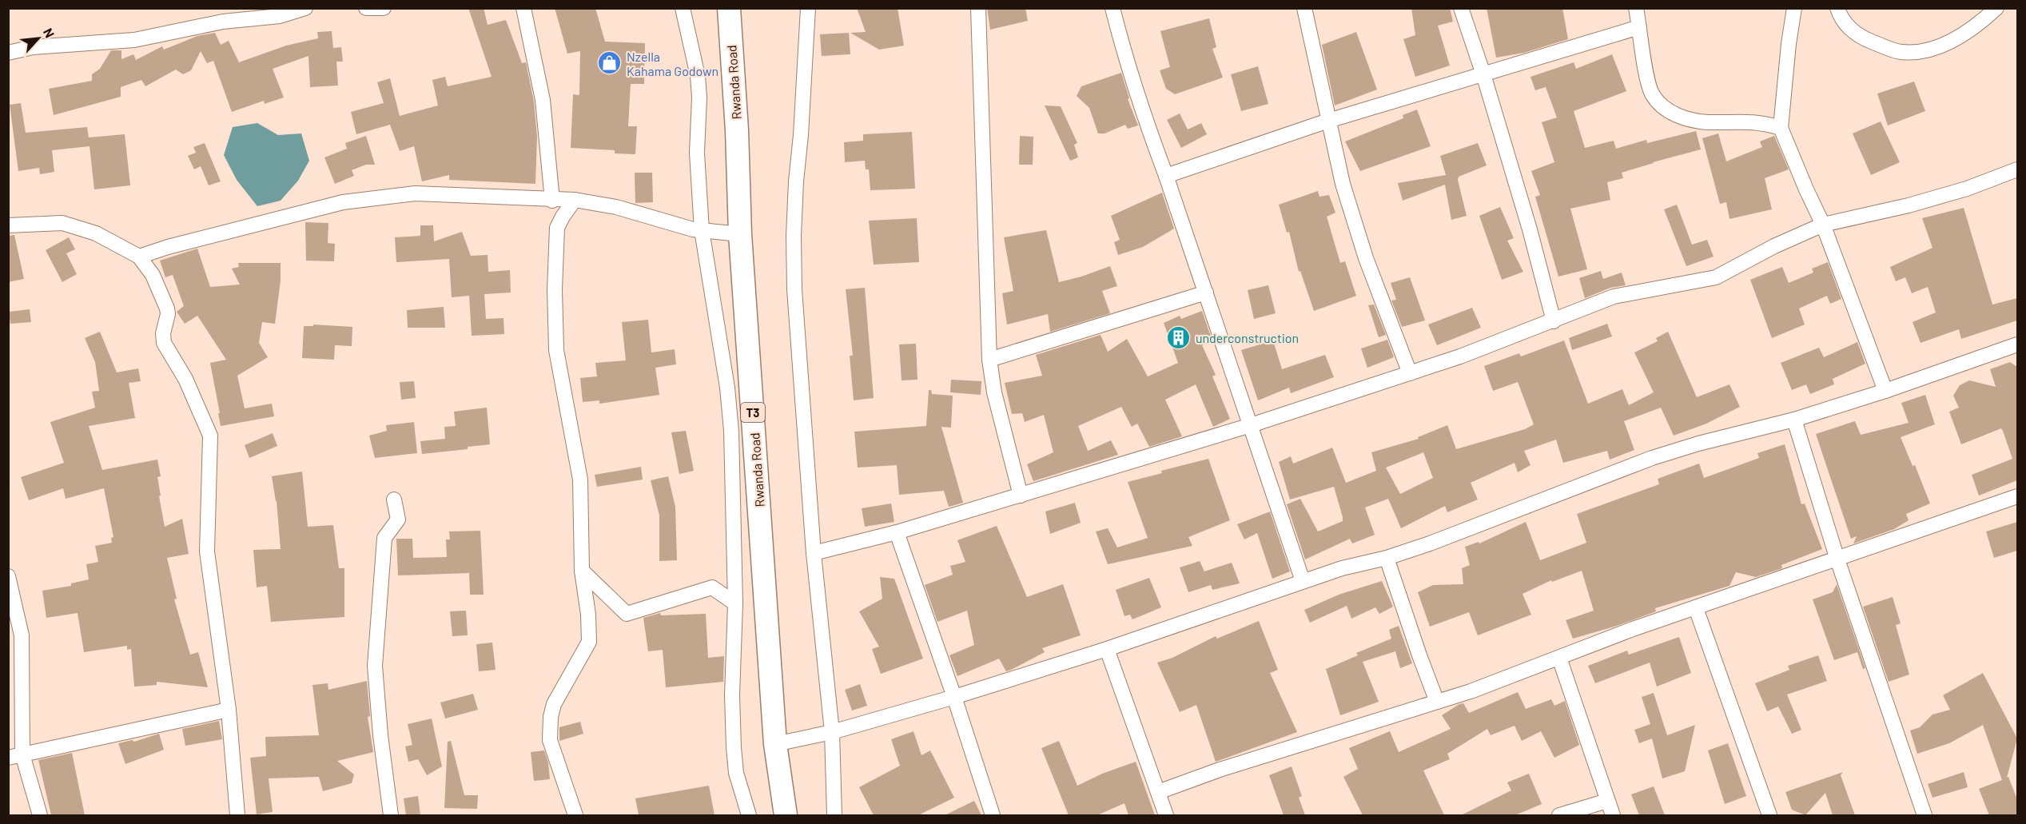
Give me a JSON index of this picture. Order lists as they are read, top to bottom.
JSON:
{
  "streets": {
    "highway": ["Rwanda Road", "T3"]
  },
  "places": {
    "shop": ["Nzella Kahama Godown"],
    "building": ["underconstruction"]
  },
  "north": "top right"
}
